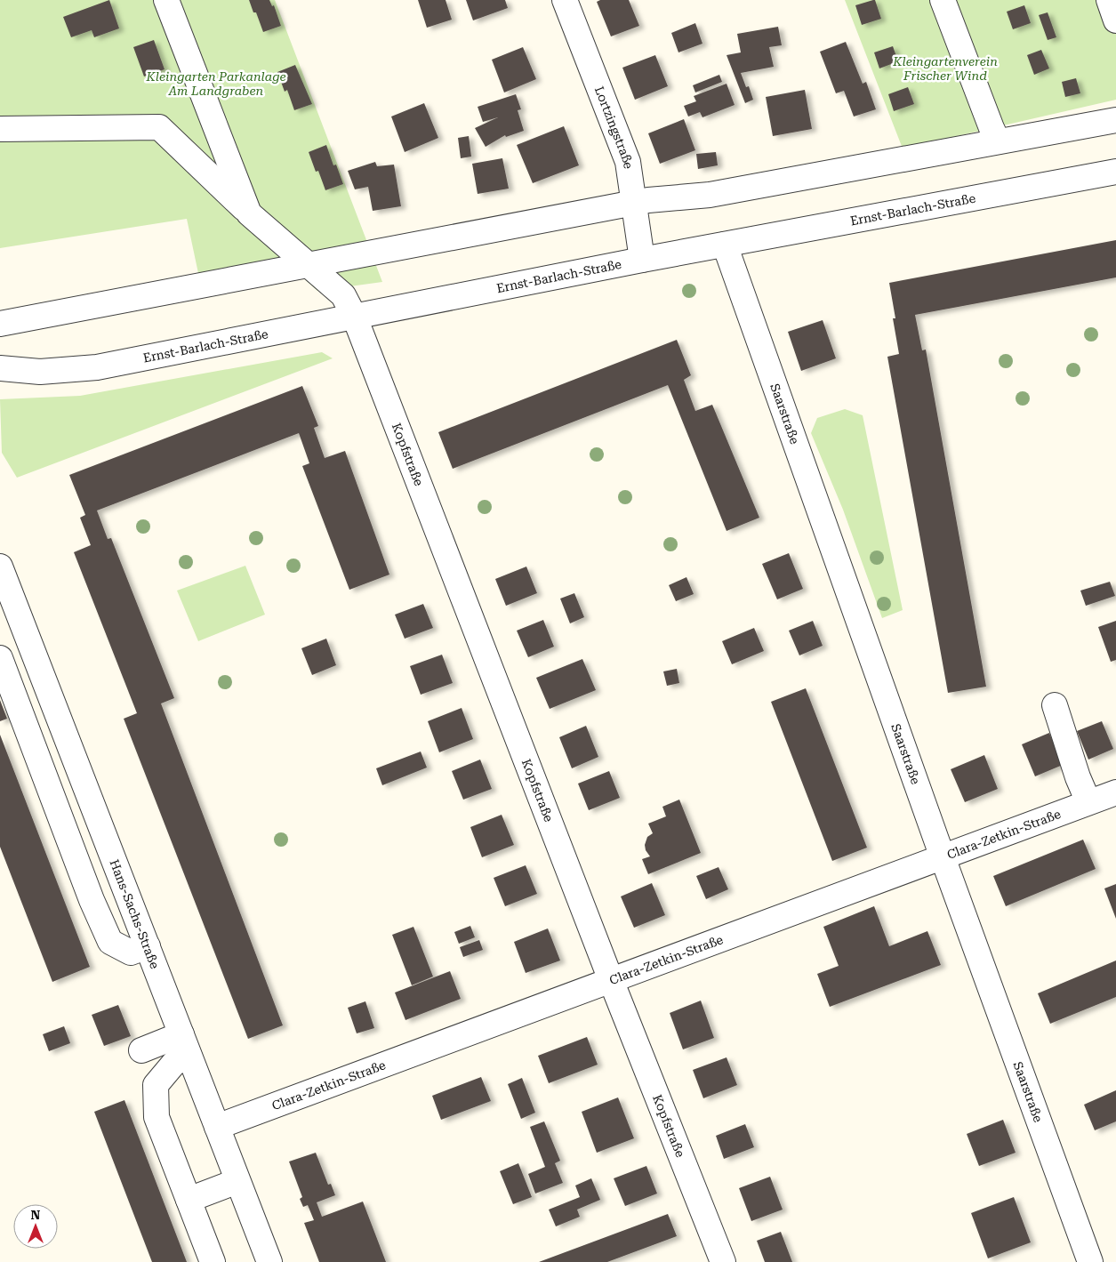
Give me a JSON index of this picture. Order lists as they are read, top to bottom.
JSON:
{
  "streets": {
    "street": [
      "Lortzingstraße",
      "Ernst-Barlach-Straße",
      "Saarstraße",
      "Kopfstraße",
      "Clara-Zetkin-Straße",
      "Hans-Sachs-Straße"
    ]
  },
  "crossings": [
    ["Lortzingstraße", "Ernst-Barlach-Straße"],
    ["Ernst-Barlach-Straße", "Saarstraße"],
    ["Ernst-Barlach-Straße", "Kopfstraße"],
    ["Saarstraße", "Clara-Zetkin-Straße"],
    ["Kopfstraße", "Clara-Zetkin-Straße"],
    ["Clara-Zetkin-Straße", "Hans-Sachs-Straße"]
  ],
  "parks": ["Kleingartenverein Frischer Wind", "Kleingarten Parkanlage Am Landgraben"],
  "north": "top"
}
